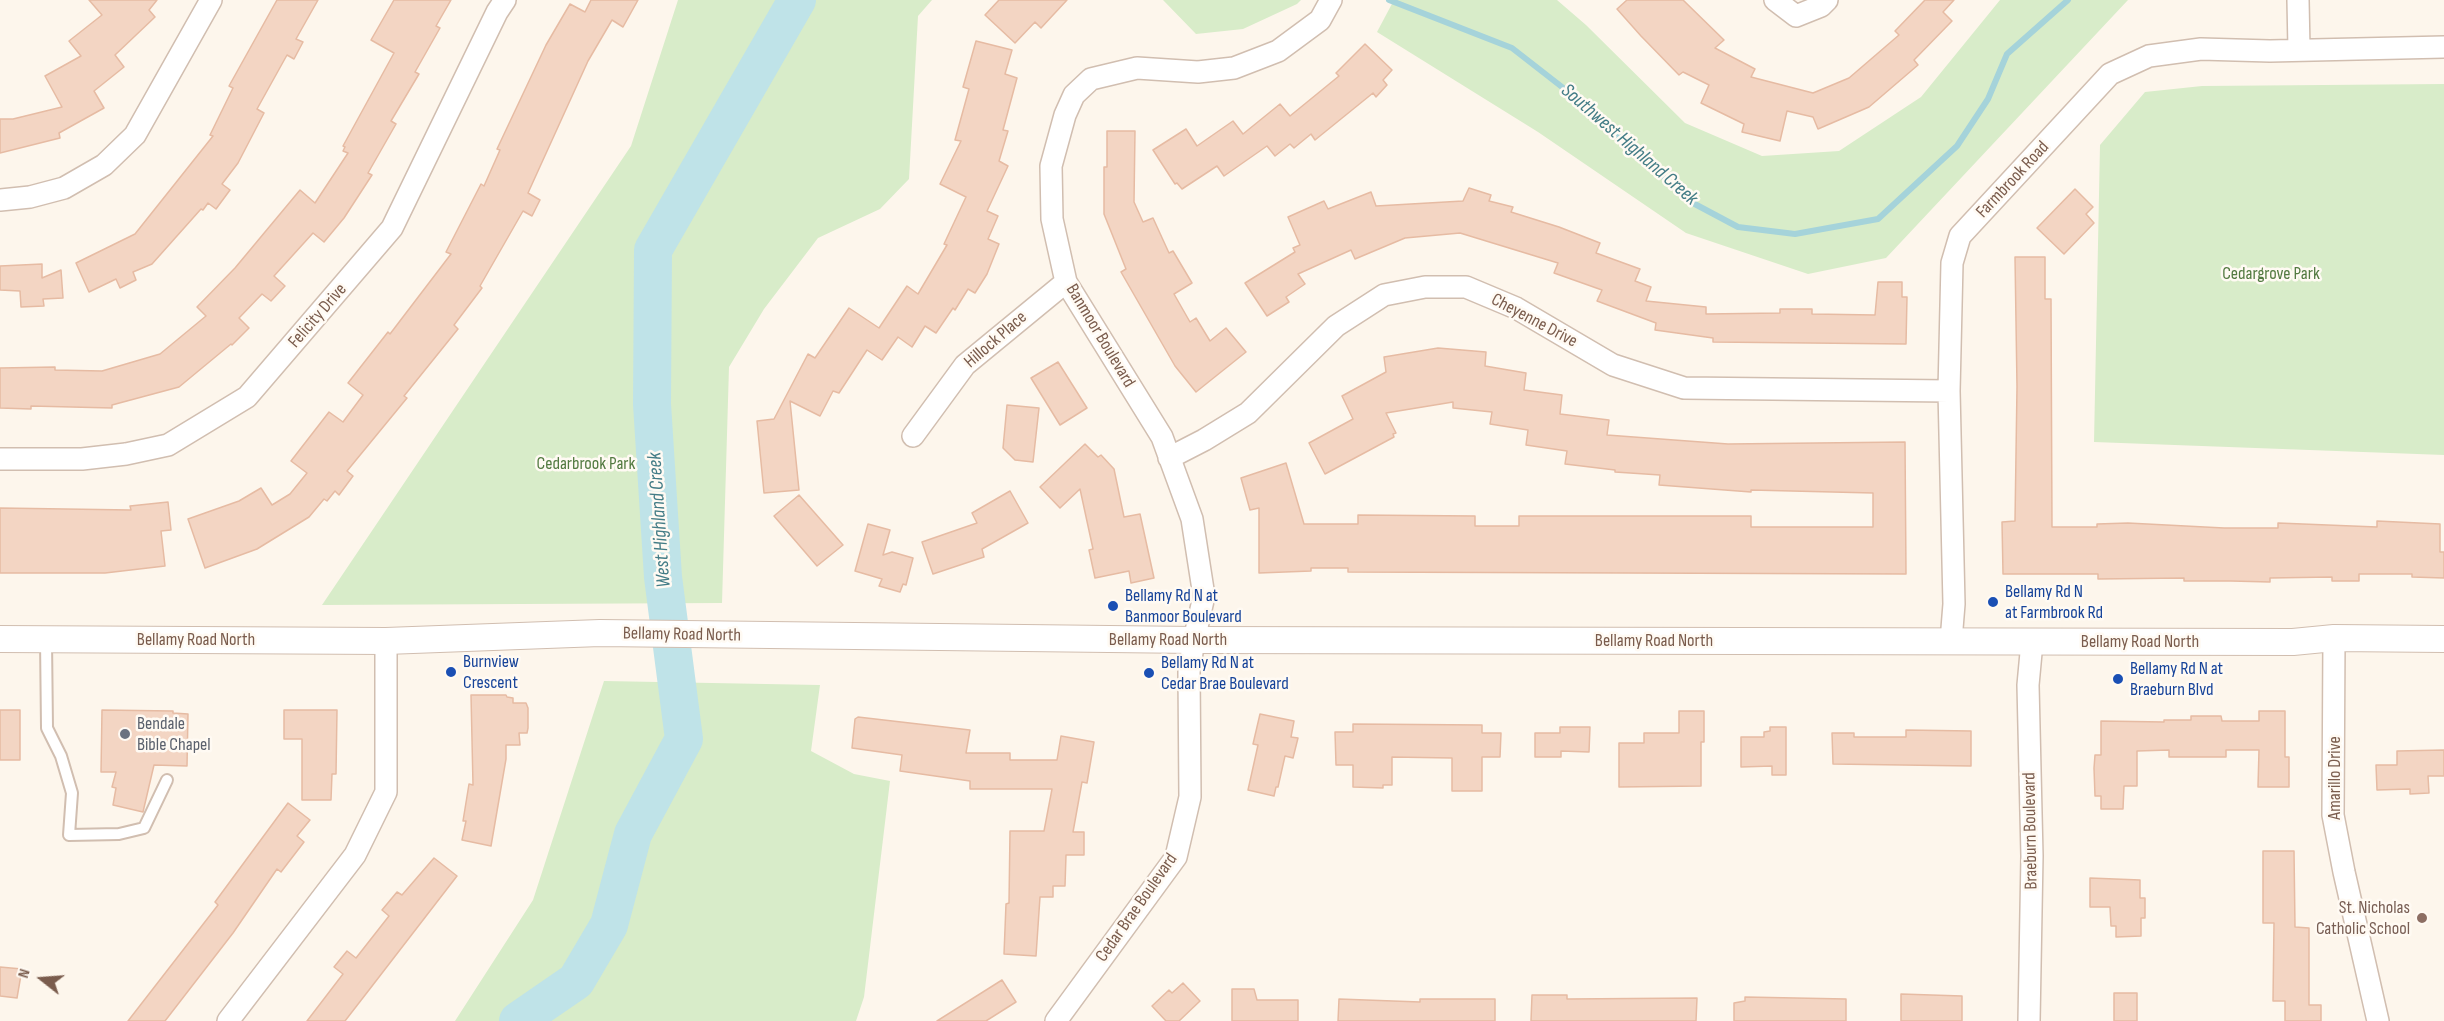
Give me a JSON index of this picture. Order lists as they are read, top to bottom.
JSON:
{
  "streets": {
    "street": [
      "Farmbrook Road",
      "Felicity Drive",
      "Cheyenne Drive",
      "Banmoor Boulevard",
      "Hillock Place",
      "Bellamy Road North",
      "Amarillo Drive",
      "Braeburn Boulevard",
      "Cedar Brae Boulevard"
    ]
  },
  "crossings": [
    ["Farmbrook Road", "Cheyenne Drive"],
    ["Farmbrook Road", "Bellamy Road North"],
    ["Cheyenne Drive", "Banmoor Boulevard"],
    ["Banmoor Boulevard", "Hillock Place"],
    ["Banmoor Boulevard", "Bellamy Road North"],
    ["Banmoor Boulevard", "Cedar Brae Boulevard"],
    ["Bellamy Road North", "Amarillo Drive"],
    ["Bellamy Road North", "Braeburn Boulevard"],
    ["Bellamy Road North", "Cedar Brae Boulevard"]
  ],
  "water": ["Southwest Highland Creek", "West Highland Creek"],
  "parks": ["Cedargrove Park", "Cedarbrook Park"],
  "places": [
    "Bellamy Rd N at Farmbrook Rd",
    "Bellamy Rd N at Banmoor Boulevard",
    "Burnview Crescent",
    "Bellamy Rd N at Cedar Brae Boulevard",
    "Bellamy Rd N at Braeburn Blvd",
    "Bendale Bible Chapel",
    "St. Nicholas Catholic School"
  ],
  "north": "left"
}
